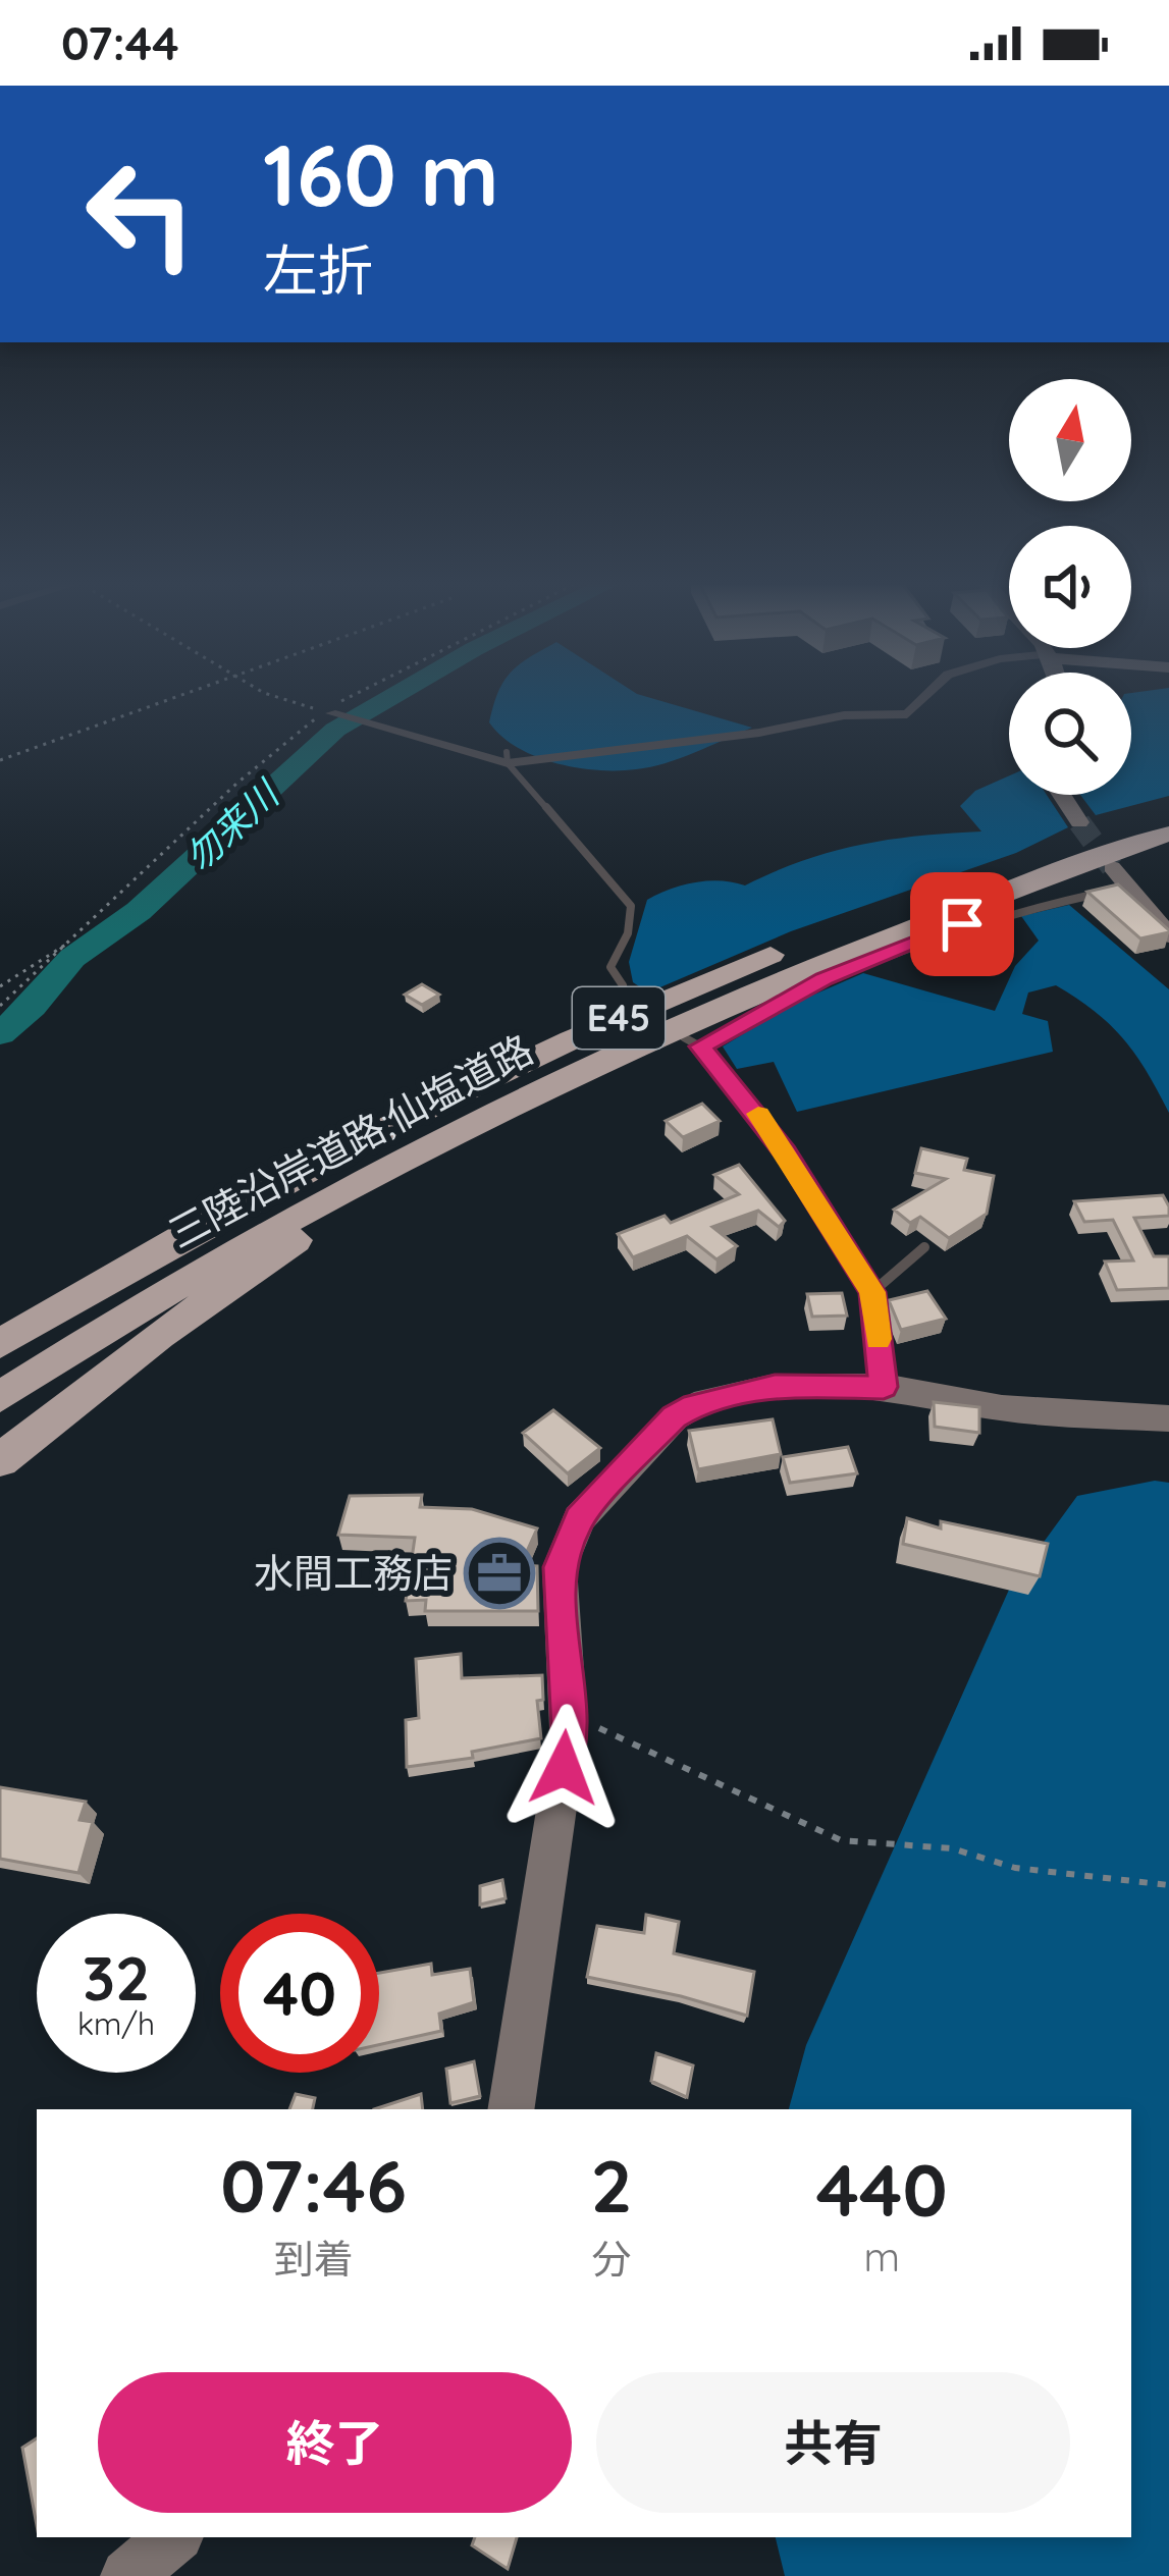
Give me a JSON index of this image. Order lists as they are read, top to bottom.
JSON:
{
  "streets": {
    "highway": ["E45", "三陸沿岸道路;仙塩道路"]
  },
  "water": ["勿来川"],
  "places": {
    "office": ["水間工務店"]
  },
  "north": "top",
  "page": {
    "status": "07:44",
    "turn": ["160 m", "左折"],
    "speed": "32 km/h",
    "limit": "40",
    "eta": [
      "07:46",
      "到着",
      "2",
      "分",
      "440",
      "m"
    ],
    "buttons": ["終了", "共有"]
  }
}
